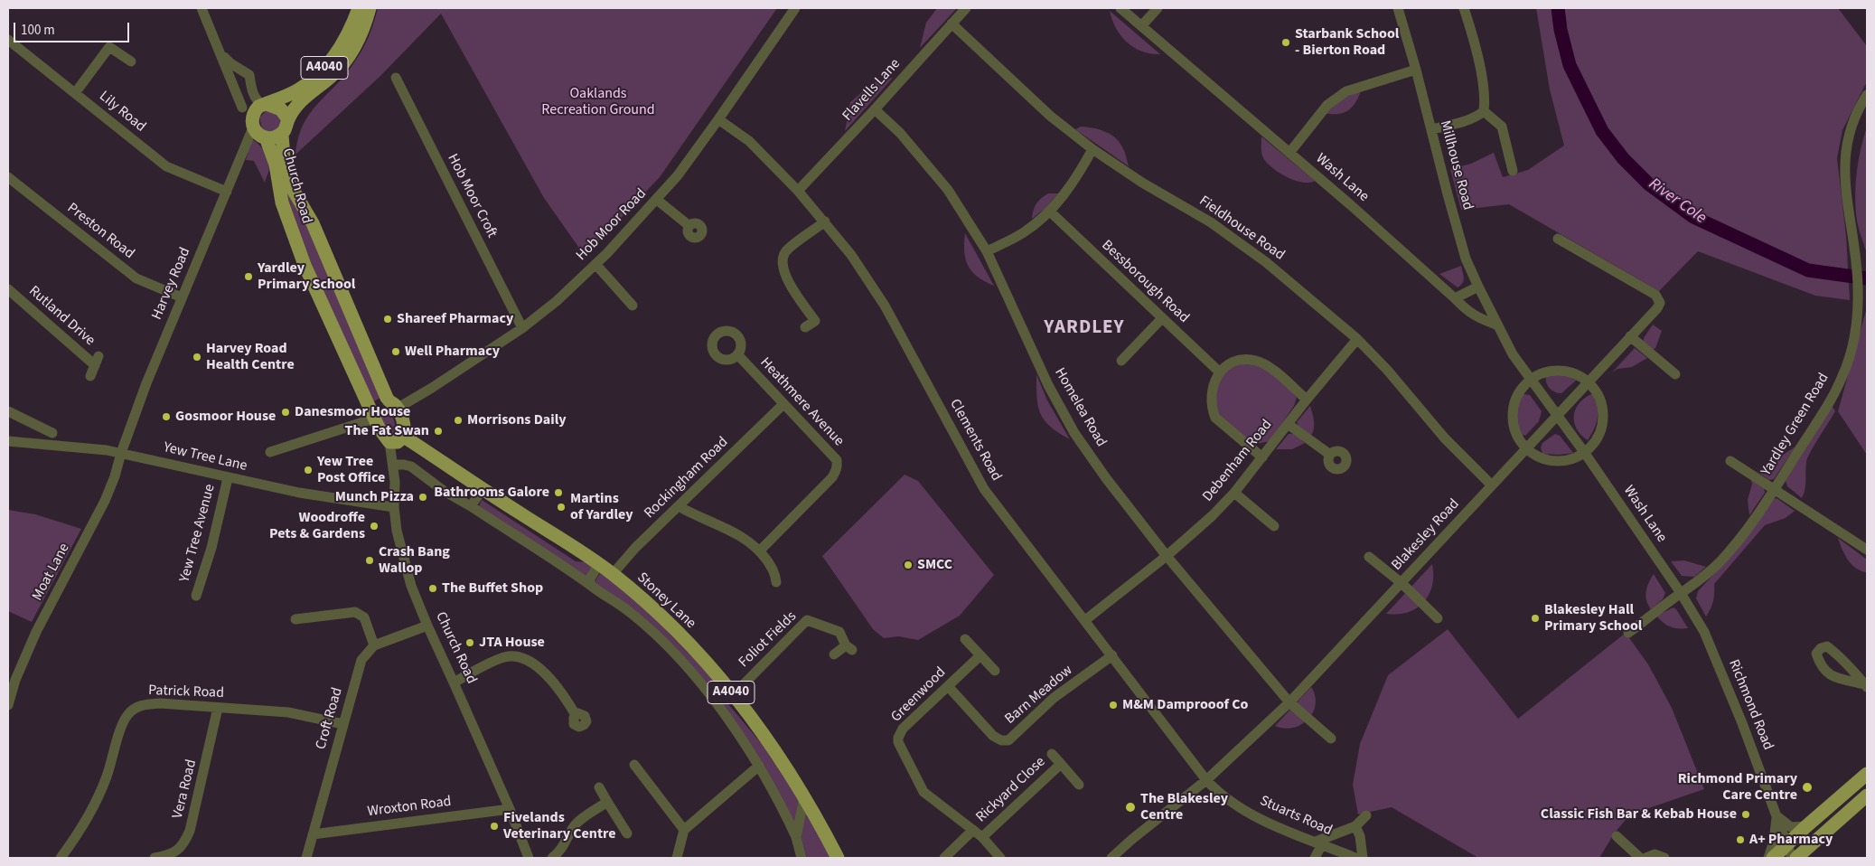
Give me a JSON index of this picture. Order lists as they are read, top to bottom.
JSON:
{
  "streets": {
    "main road": ["A4040", "Church Road", "Stoney Lane"],
    "street": [
      "Flavells Lane",
      "Lily Road",
      "Millhouse Road",
      "Wash Lane",
      "Hob Moor Croft",
      "Hob Moor Road",
      "Fieldhouse Road",
      "Preston Road",
      "Bessborough Road",
      "Harvey Road",
      "Rutland Drive",
      "Heathmere Avenue",
      "Homelea Road",
      "Yardley Green Road",
      "Clements Road",
      "Yew Tree Lane",
      "Debenham Road",
      "Rockingham Road",
      "Yew Tree Avenue",
      "Blakesley Road",
      "Moat Lane",
      "Foliot Fields",
      "Patrick Road",
      "Greenwood",
      "Barn Meadow",
      "Richmond Road",
      "Croft Road",
      "Vera Road",
      "Rickyard Close",
      "Wroxton Road",
      "Stuarts Road"
    ]
  },
  "crossings": [
    ["A4040", "Church Road"],
    ["A4040", "Harvey Road"],
    ["Flavells Lane", "Fieldhouse Road"],
    ["Flavells Lane", "Homelea Road"],
    ["Flavells Lane", "Clements Road"],
    ["Lily Road", "Harvey Road"],
    ["Millhouse Road", "Wash Lane"],
    ["Wash Lane", "Yardley Green Road"],
    ["Wash Lane", "Blakesley Road"],
    ["Wash Lane", "Richmond Road"],
    ["Church Road", "Hob Moor Road"],
    ["Church Road", "Harvey Road"],
    ["Church Road", "Yew Tree Lane"],
    ["Church Road", "Stoney Lane"],
    ["Church Road", "Wroxton Road"],
    ["Hob Moor Croft", "Hob Moor Road"],
    ["Hob Moor Road", "Clements Road"],
    ["Fieldhouse Road", "Debenham Road"],
    ["Fieldhouse Road", "Blakesley Road"],
    ["Preston Road", "Harvey Road"],
    ["Bessborough Road", "Debenham Road"],
    ["Harvey Road", "Yew Tree Lane"],
    ["Harvey Road", "Moat Lane"],
    ["Heathmere Avenue", "Rockingham Road"],
    ["Homelea Road", "Debenham Road"],
    ["Homelea Road", "Blakesley Road"],
    ["Yardley Green Road", "Richmond Road"],
    ["Clements Road", "Debenham Road"],
    ["Clements Road", "Blakesley Road"],
    ["Clements Road", "Barn Meadow"],
    ["Clements Road", "Stuarts Road"],
    ["Yew Tree Lane", "Yew Tree Avenue"],
    ["Yew Tree Lane", "Moat Lane"],
    ["Rockingham Road", "Stoney Lane"],
    ["Blakesley Road", "Stuarts Road"],
    ["Stoney Lane", "Foliot Fields"],
    ["Patrick Road", "Croft Road"],
    ["Patrick Road", "Vera Road"],
    ["Greenwood", "Barn Meadow"],
    ["Greenwood", "Rickyard Close"],
    ["Croft Road", "Wroxton Road"]
  ],
  "districts": ["YARDLEY"],
  "water": ["River Cole"],
  "parks": ["Oaklands Recreation Ground"],
  "places": [
    "Starbank School - Bierton Road",
    "Yardley Primary School",
    "Shareef Pharmacy",
    "Well Pharmacy",
    "Harvey Road Health Centre",
    "Danesmoor House",
    "Gosmoor House",
    "Morrisons Daily",
    "The Fat Swan",
    "Yew Tree Post Office",
    "Bathrooms Galore",
    "Munch Pizza",
    "Martins of Yardley",
    "Woodroffe Pets & Gardens",
    "Crash Bang Wallop",
    "SMCC",
    "The Buffet Shop",
    "Blakesley Hall Primary School",
    "JTA House",
    "M&M Damprooof Co",
    "Richmond Primary Care Centre",
    "The Blakesley Centre",
    "Classic Fish Bar & Kebab House",
    "Fivelands Veterinary Centre",
    "A+ Pharmacy"
  ],
  "scale_bar": "100 m"
}
